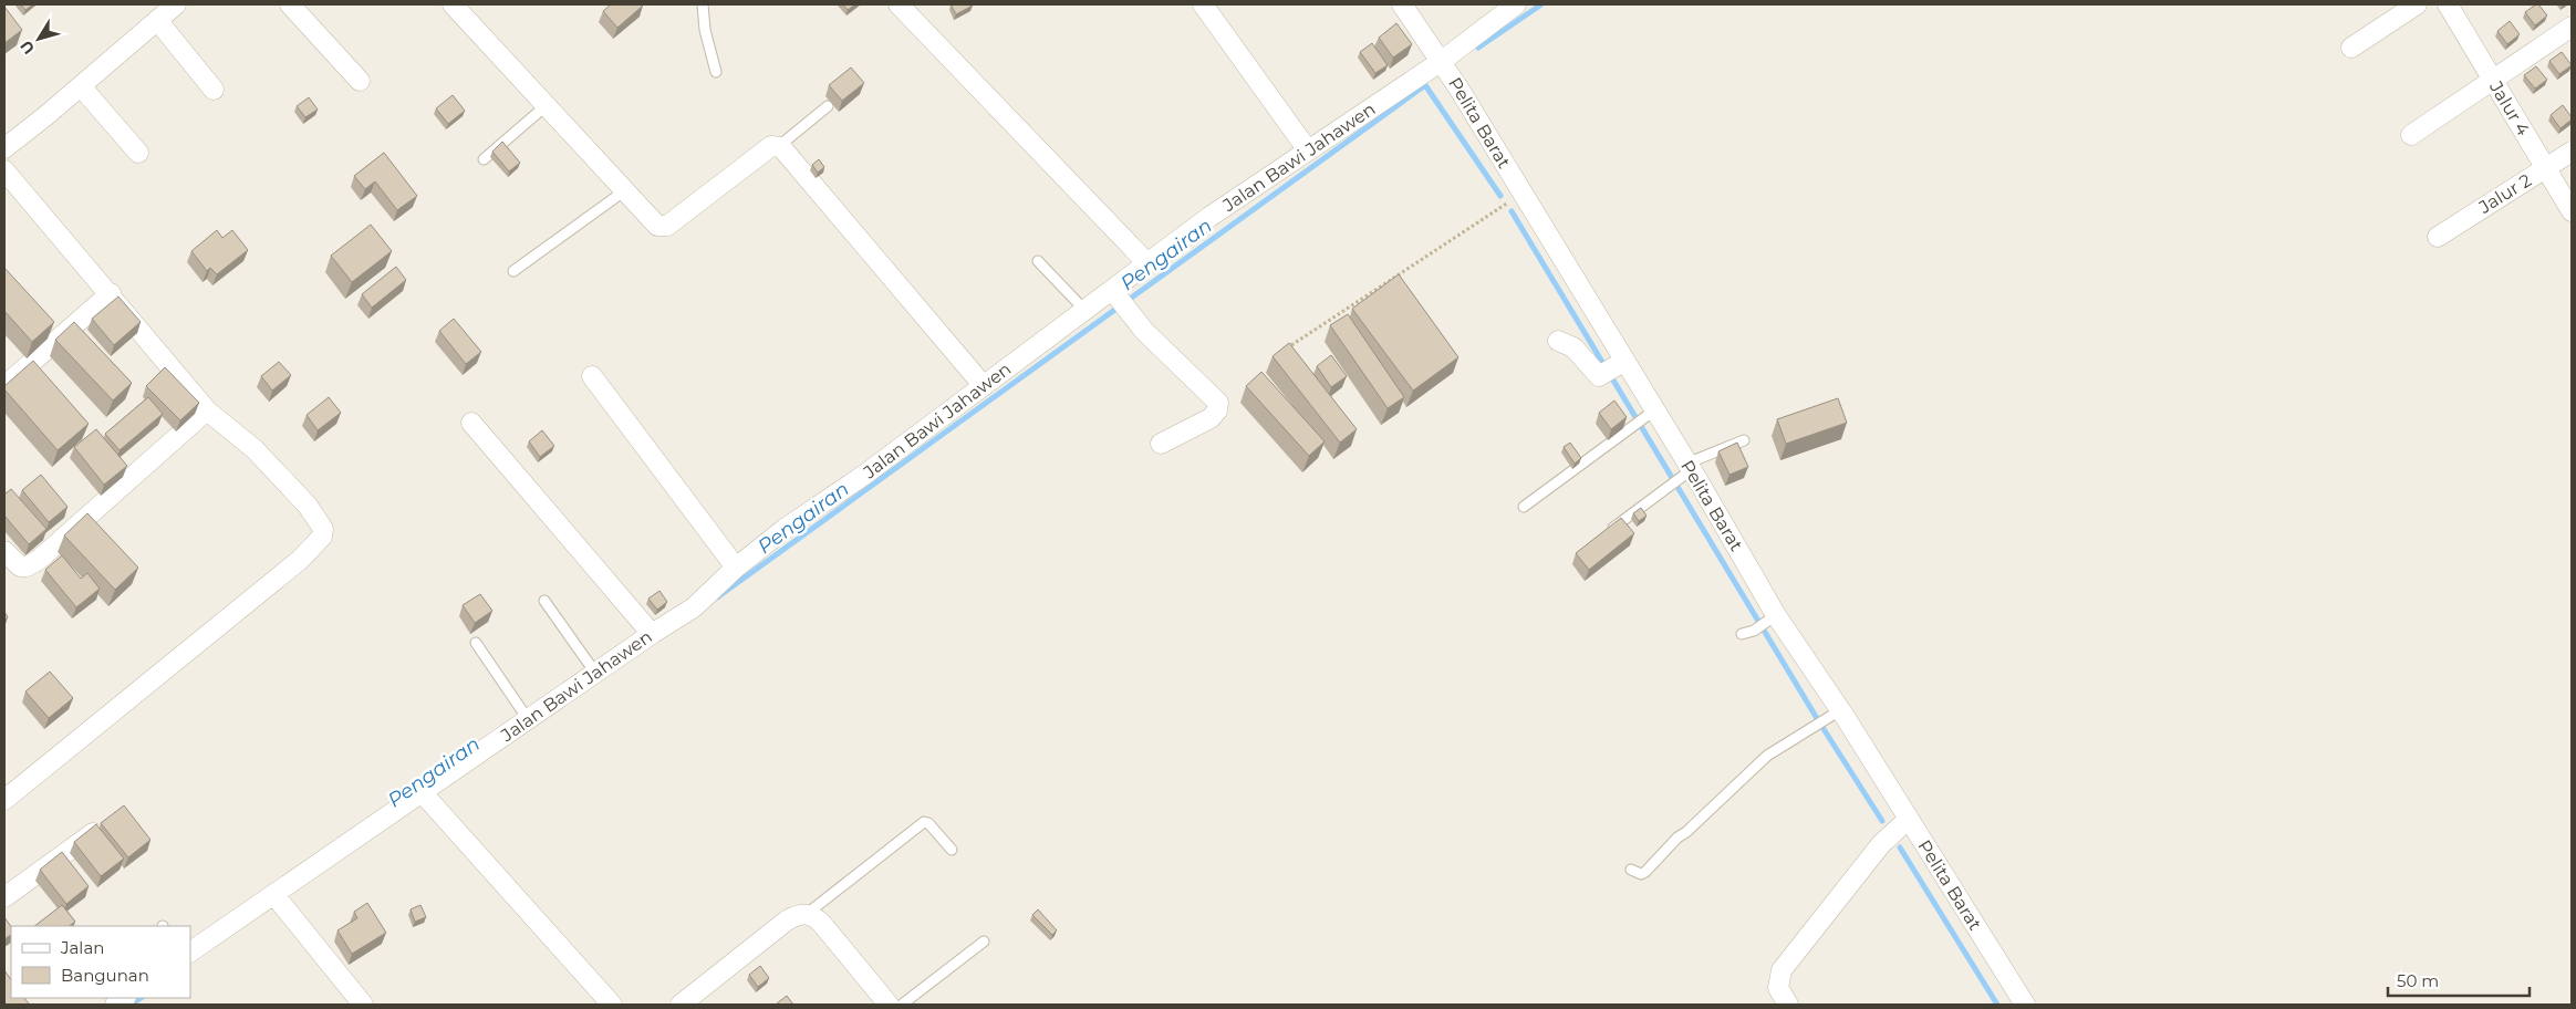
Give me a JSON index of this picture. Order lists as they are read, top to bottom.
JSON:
{
  "streets": {
    "street": [
      "Jalur 4",
      "Pelita Barat",
      "Jalan Bawi Jahawen",
      "Jalur 2"
    ]
  },
  "crossings": [
    ["Jalur 4", "Jalur 2"],
    ["Pelita Barat", "Jalan Bawi Jahawen"]
  ],
  "water": ["Pengairan"],
  "legend": ["Jalan", "Bangunan"],
  "scale_bar": "50 m",
  "north": "bottom left"
}
